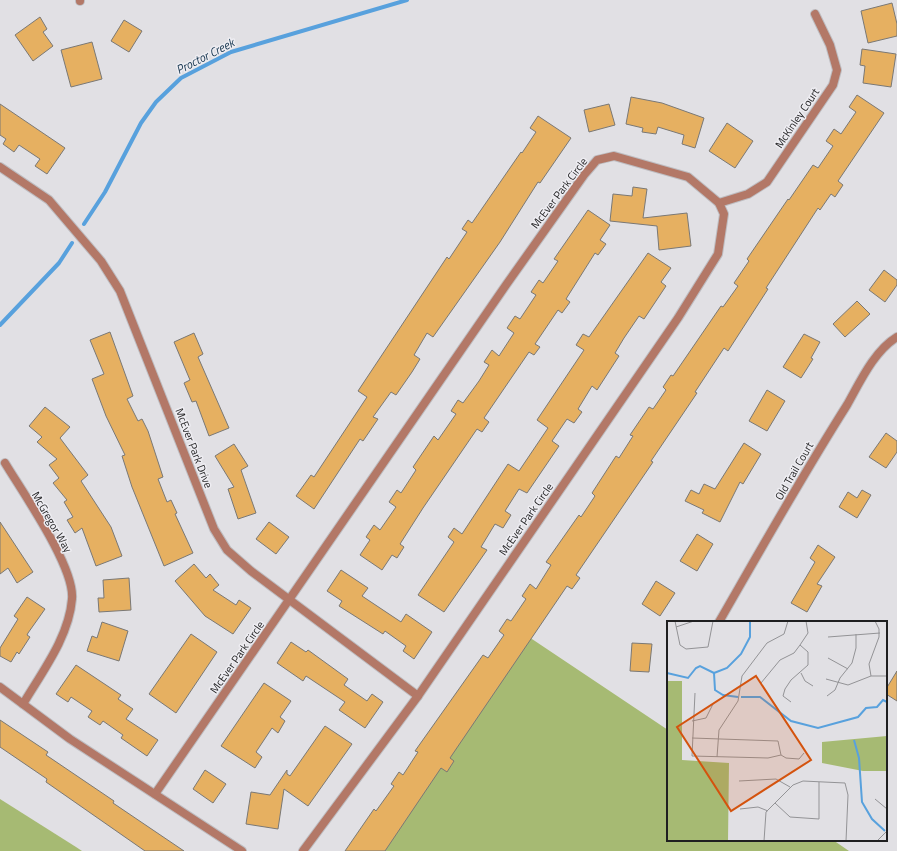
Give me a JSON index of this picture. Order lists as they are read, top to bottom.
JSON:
{
  "streets": {
    "street": [
      "McKinley Court",
      "McEver Park Circle",
      "McEver Park Drive",
      "Old Trail Court",
      "McGregor Way"
    ]
  },
  "crossings": [
    ["McKinley Court", "McEver Park Circle"],
    ["McEver Park Circle", "McEver Park Drive"]
  ],
  "water": ["Proctor Creek"]
}
